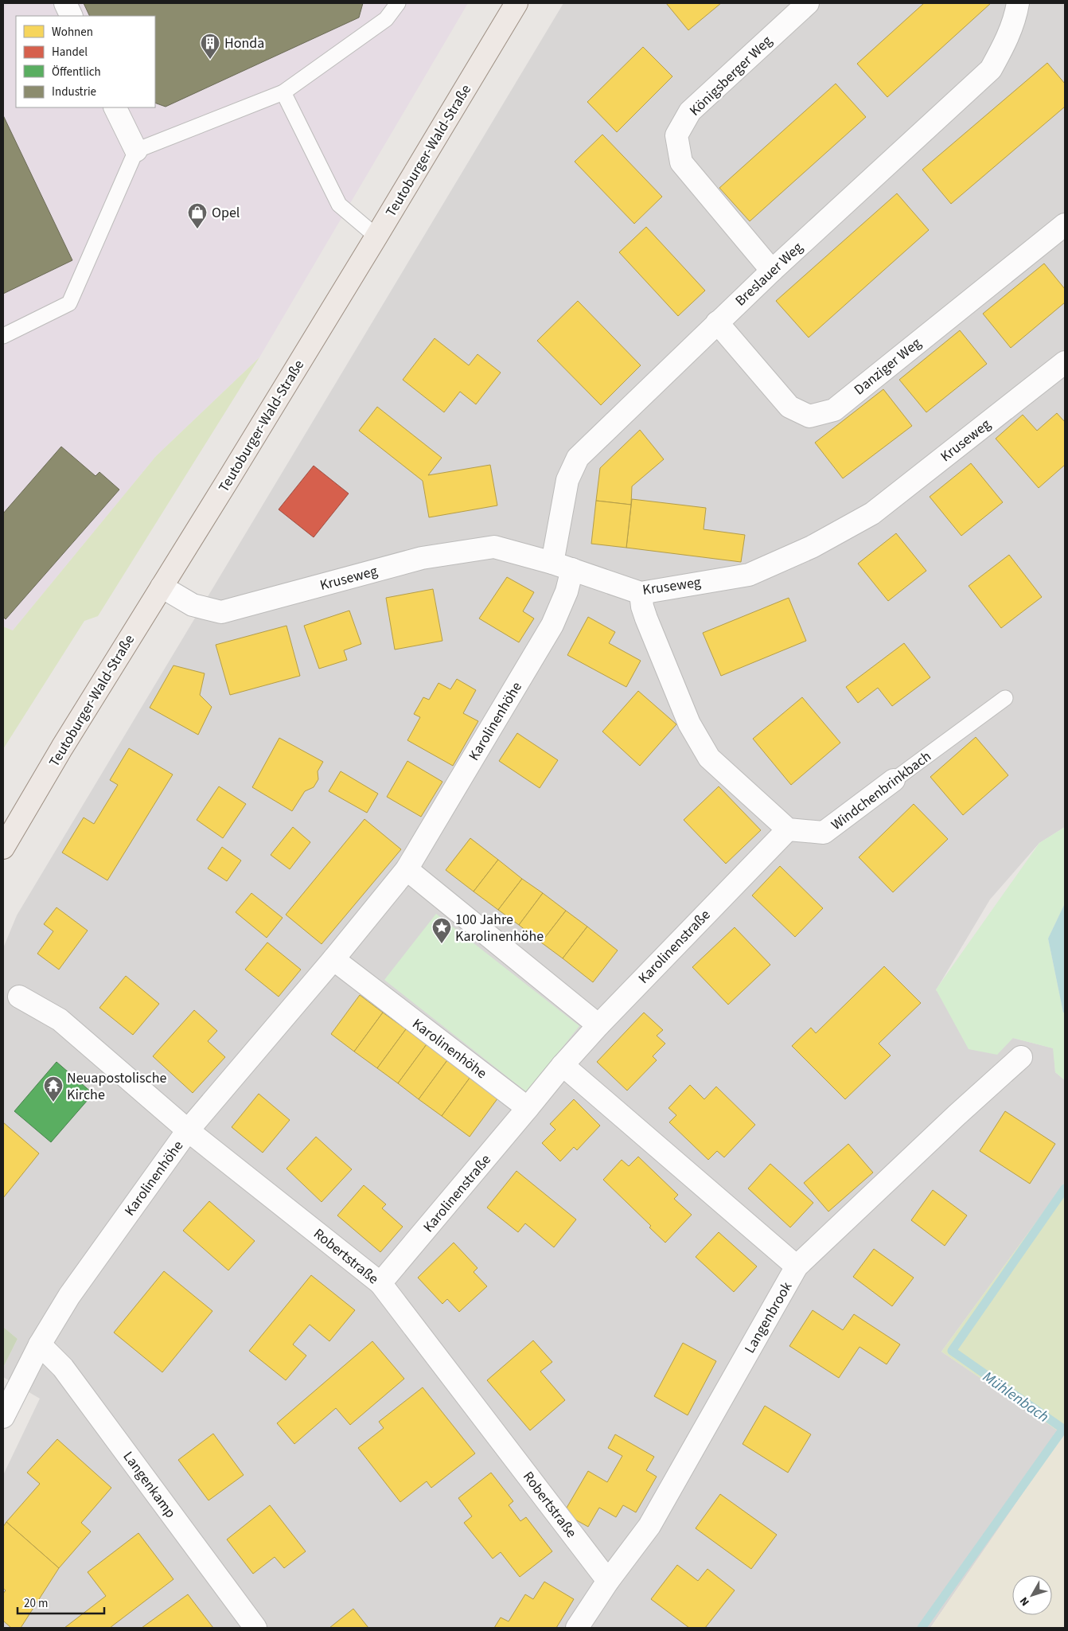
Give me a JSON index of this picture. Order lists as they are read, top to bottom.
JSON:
{
  "streets": {
    "main road": ["Teutoburger-Wald-Straße"],
    "street": [
      "Königsberger Weg",
      "Breslauer Weg",
      "Danziger Weg",
      "Kruseweg",
      "Karolinenhöhe",
      "Windchenbrinkbach",
      "Karolinenstraße",
      "Robertstraße",
      "Langenbrook",
      "Langenkamp"
    ]
  },
  "crossings": [
    ["Königsberger Weg", "Breslauer Weg"],
    ["Teutoburger-Wald-Straße", "Kruseweg"],
    ["Breslauer Weg", "Danziger Weg"],
    ["Breslauer Weg", "Kruseweg"],
    ["Breslauer Weg", "Karolinenhöhe"],
    ["Kruseweg", "Karolinenhöhe"],
    ["Karolinenhöhe", "Karolinenstraße"],
    ["Karolinenhöhe", "Robertstraße"],
    ["Karolinenhöhe", "Langenkamp"],
    ["Windchenbrinkbach", "Karolinenstraße"],
    ["Karolinenstraße", "Robertstraße"],
    ["Robertstraße", "Langenbrook"]
  ],
  "water": ["Mühlenbach"],
  "places": {
    "building": ["Honda"],
    "shop": ["Opel"],
    "place": ["100 Jahre Karolinenhöhe"],
    "temple": ["Neuapostolische Kirche"]
  },
  "legend": [
    "Wohnen",
    "Handel",
    "Öffentlich",
    "Industrie"
  ],
  "scale_bar": "20 m",
  "north": "bottom left"
}
